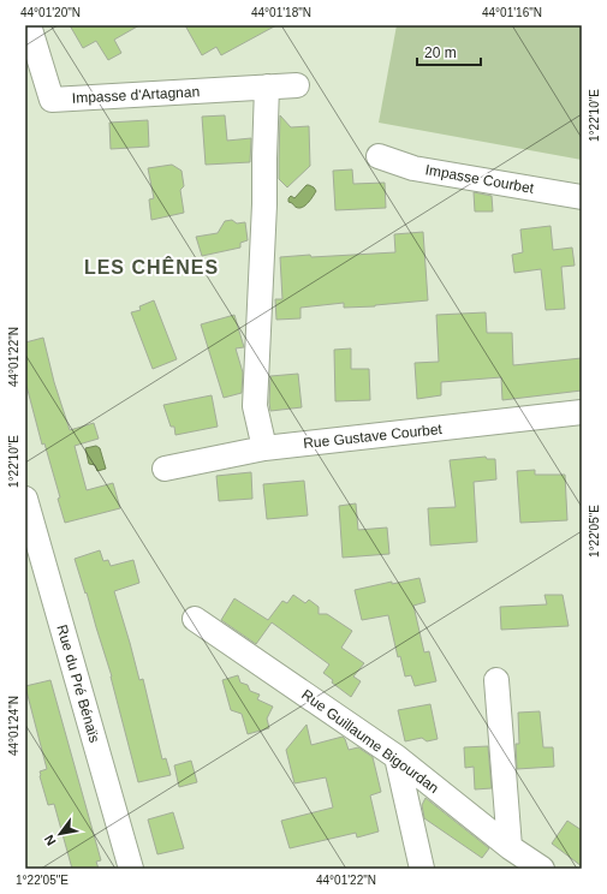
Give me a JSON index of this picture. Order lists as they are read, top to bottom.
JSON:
{
  "streets": {
    "street": [
      "Impasse d'Artagnan",
      "Impasse Courbet",
      "Rue Gustave Courbet",
      "Rue du Pré Bénaïs",
      "Rue Guillaume Bigourdan"
    ]
  },
  "districts": ["LES CHÊNES"],
  "scale_bar": "20 m",
  "north": "bottom left",
  "coordinates": [
    "44°01'20\"N",
    "44°01'18\"N",
    "44°01'16\"N",
    "1°22'10\"E",
    "44°01'22\"N",
    "1°22'05\"E",
    "44°01'24\"N"
  ]
}
